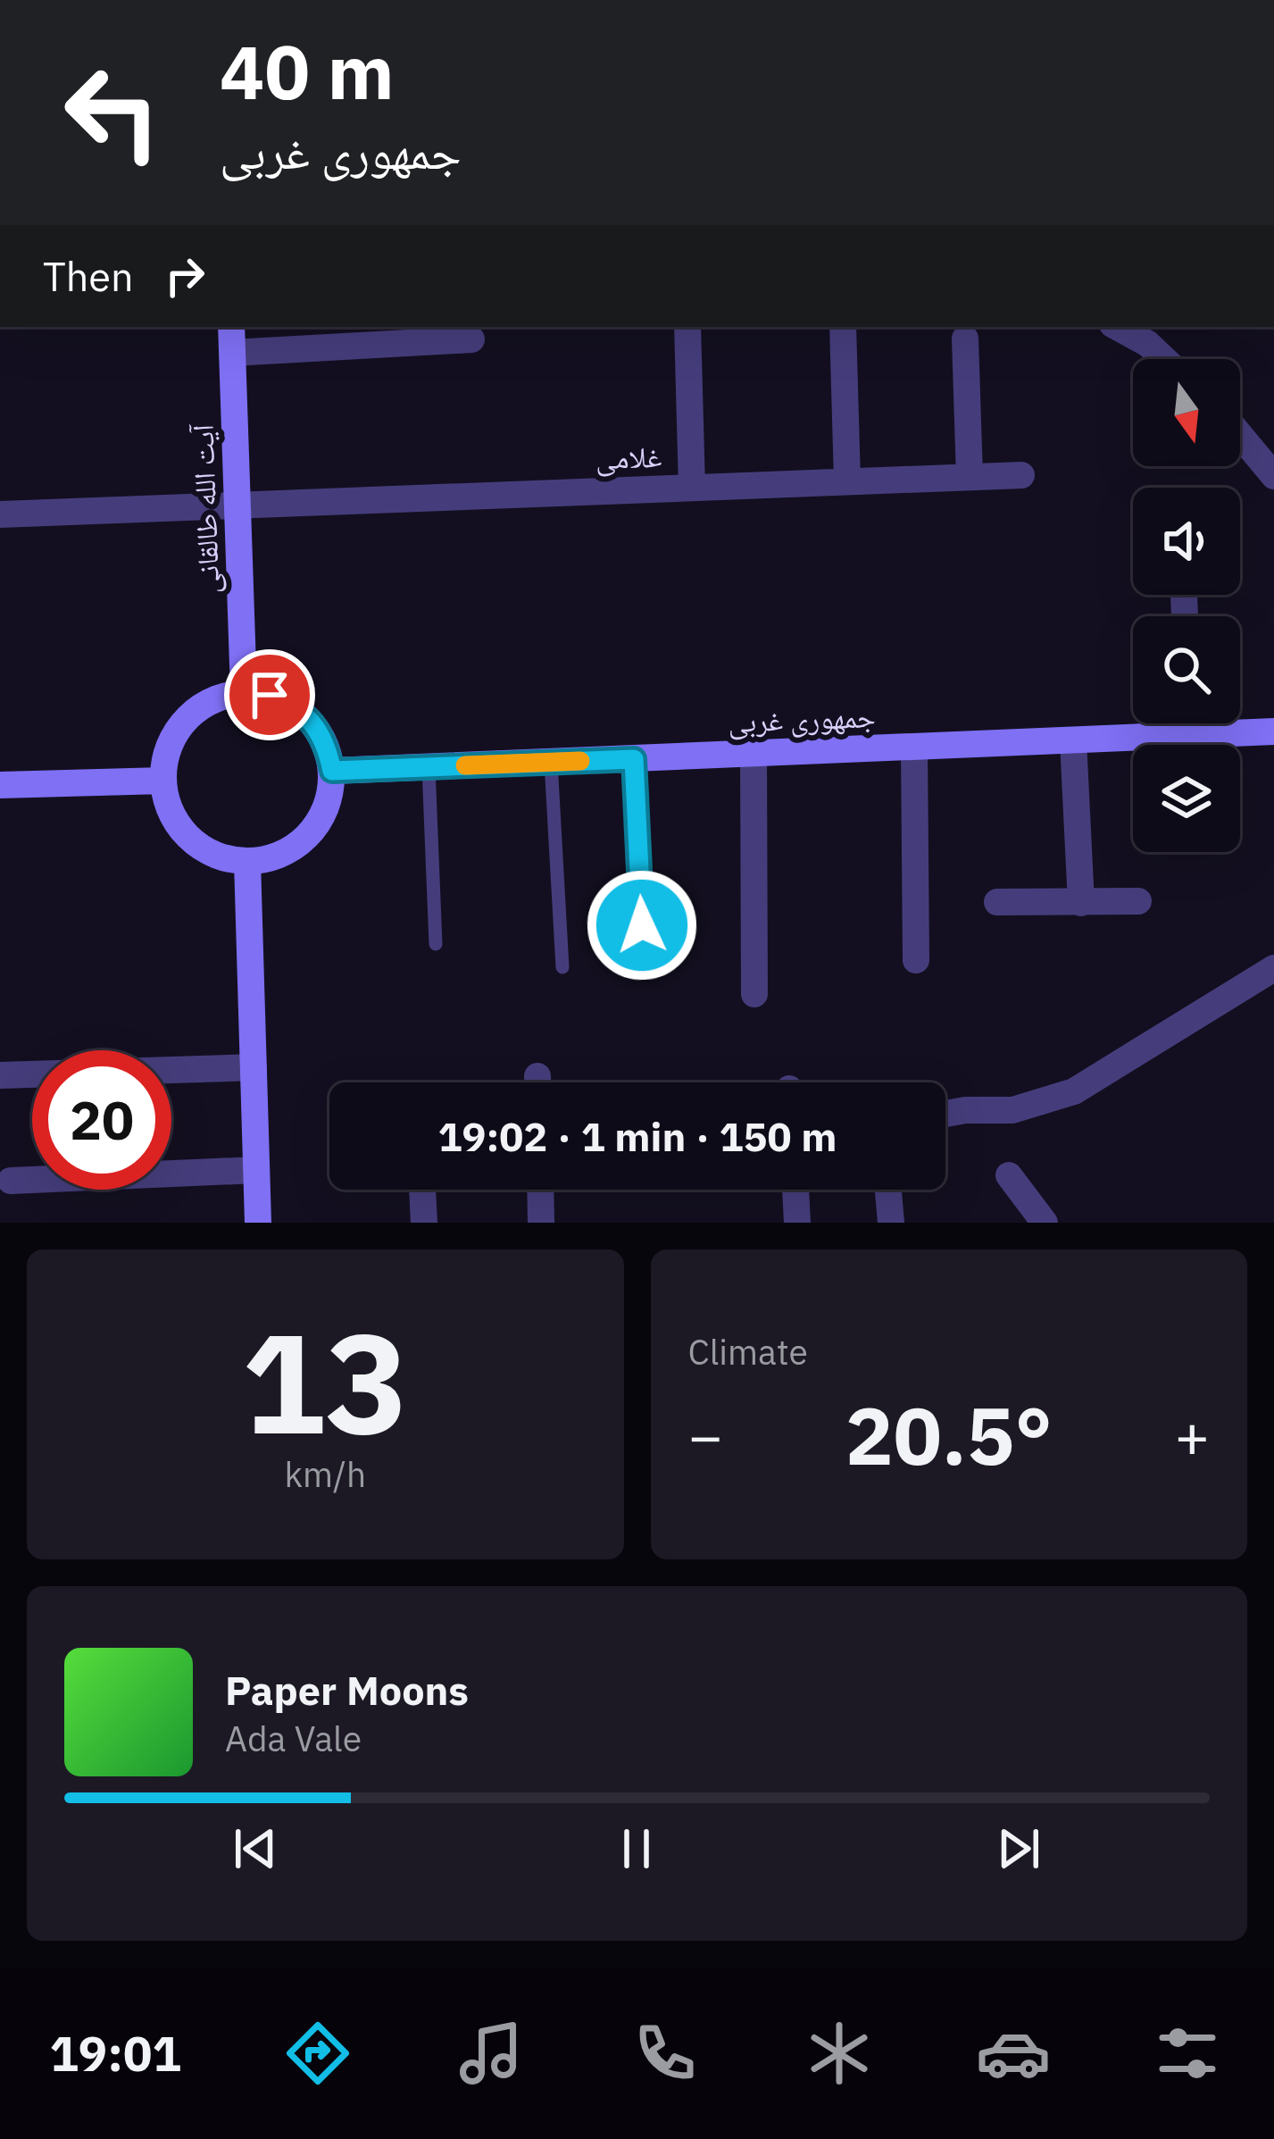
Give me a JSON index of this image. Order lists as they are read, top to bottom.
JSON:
{
  "streets": {
    "street": ["غلامی", "آیت الله طالقانی", "جمهوری غربی"]
  },
  "crossings": [
    ["غلامی", "آیت الله طالقانی"],
    ["آیت الله طالقانی", "جمهوری غربی"]
  ],
  "north": "bottom",
  "page": {
    "turn": ["40 m", "جمهوری غربی"],
    "then": "Then",
    "limit": "20",
    "trip": "19:02 · 1 min · 150 m",
    "tile": [
      ["13", "km/h"],
      "Climate"
    ],
    "heat": ["−", "20.5°", "+"],
    "song": ["Paper Moons", "Ada Vale"],
    "tabs": "19:01"
  }
}
